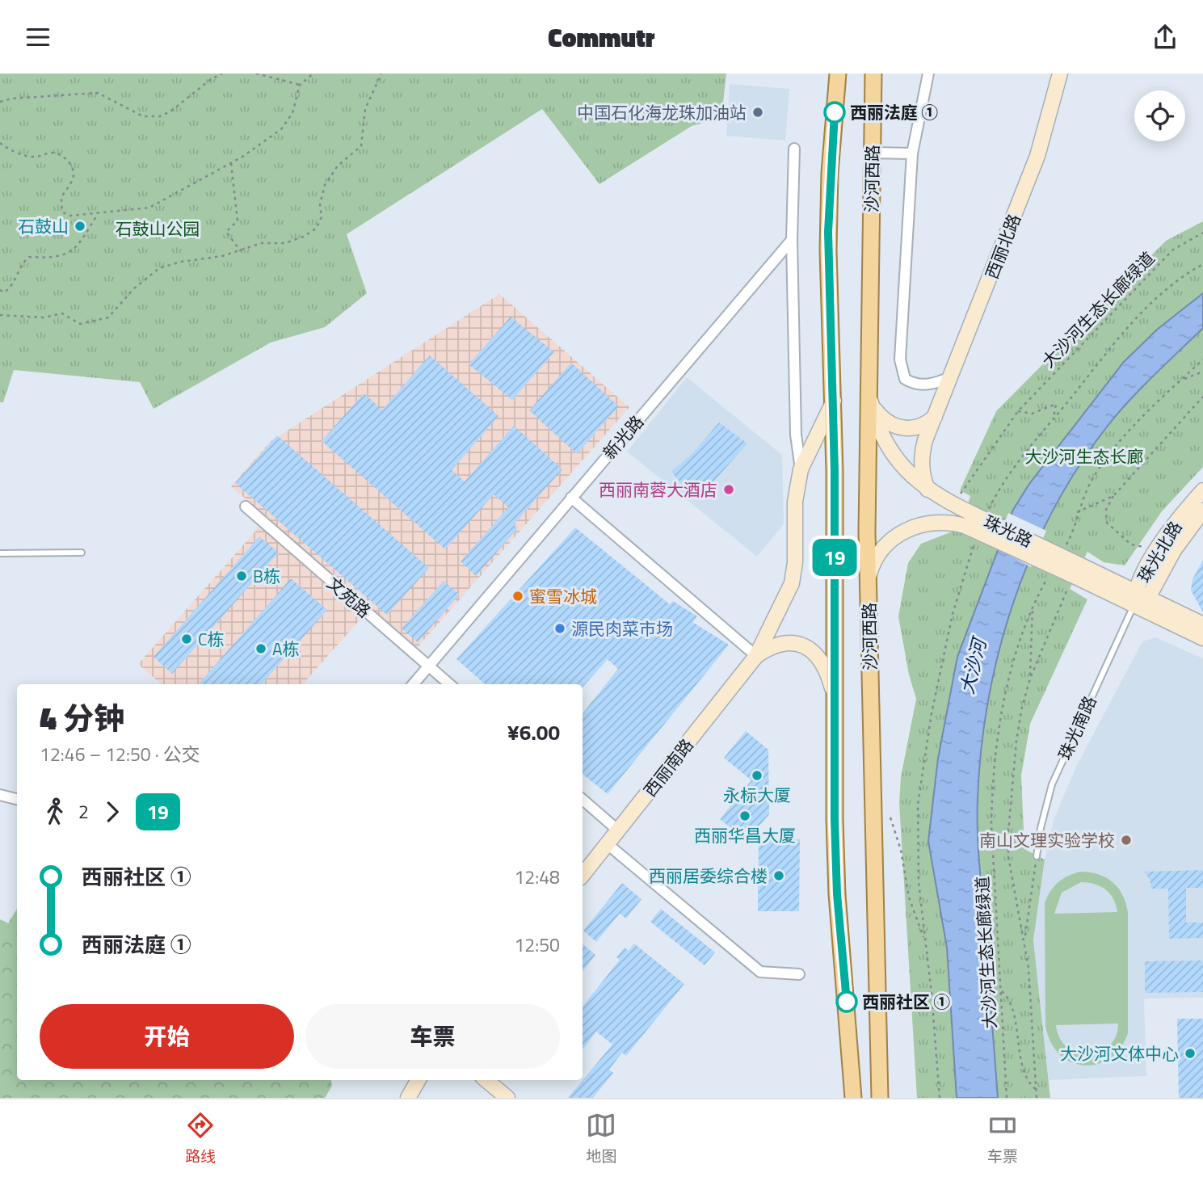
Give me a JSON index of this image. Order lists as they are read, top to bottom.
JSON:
{
  "streets": {
    "main road": ["沙河西路"],
    "street": [
      "西丽北路",
      "新光路",
      "珠光路",
      "珠光北路",
      "文苑路",
      "西丽南路"
    ],
    "lane": ["珠光南路"],
    "path": ["大沙河生态长廊绿道"]
  },
  "crossings": [
    ["沙河西路", "珠光路"],
    ["沙河西路", "西丽南路"],
    ["西丽北路", "珠光路"],
    ["大沙河生态长廊绿道", "珠光路"],
    ["新光路", "文苑路"],
    ["珠光路", "珠光北路"],
    ["珠光路", "珠光南路"],
    ["珠光北路", "珠光南路"]
  ],
  "water": ["大沙河"],
  "parks": ["石鼓山公园", "大沙河生态长廊"],
  "places": [
    "中国石化海龙珠加油站",
    "西丽法庭 ①",
    "石鼓山",
    "西丽南蓉大酒店",
    "B栋",
    "蜜雪冰城",
    "源民肉菜市场",
    "C栋",
    "A栋",
    "永标大厦",
    "西丽华昌大厦",
    "南山文理实验学校",
    "西丽居委综合楼",
    "西丽社区 ①",
    "大沙河文体中心"
  ],
  "lines": ["bus line 19"],
  "page": {
    "header": "Commutr",
    "on_map": "19",
    "heading": ["4 分钟", "12:46 – 12:50 · 公交", "¥6.00"],
    "legs": ["2", "19"],
    "list": [
      {
        "name": "西丽社区 ①",
        "value": "12:48"
      },
      {
        "name": "西丽法庭 ①",
        "value": "12:50"
      }
    ],
    "buttons": ["开始", "车票"],
    "tabs": ["路线", "地图", "车票"]
  }
}
